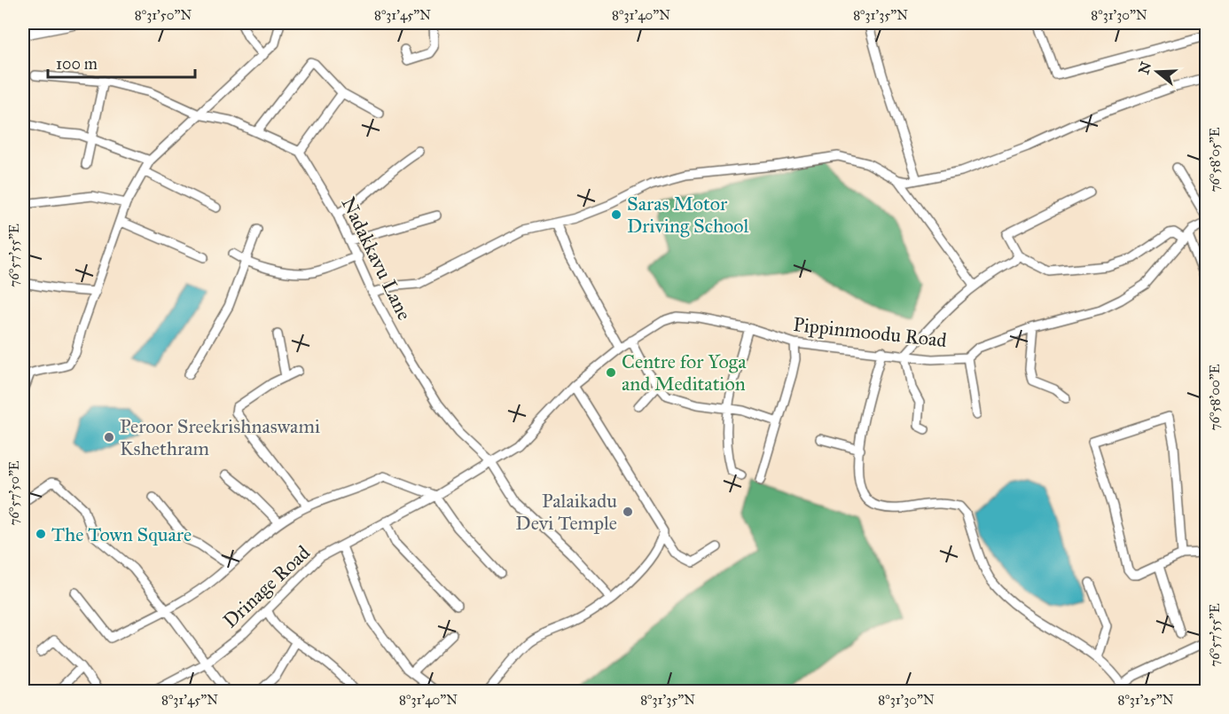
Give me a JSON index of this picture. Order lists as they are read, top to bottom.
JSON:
{
  "streets": {
    "street": ["Nadakkavu Lane", "Pippinmoodu Road", "Drinage Road"]
  },
  "crossings": [
    ["Nadakkavu Lane", "Pippinmoodu Road"],
    ["Nadakkavu Lane", "Drinage Road"],
    ["Pippinmoodu Road", "Drinage Road"]
  ],
  "places": [
    "Saras Motor Driving School",
    "Centre for Yoga and Meditation",
    "Peroor Sreekrishnaswami Kshethram",
    "Palaikadu Devi Temple",
    "The Town Square"
  ],
  "scale_bar": "100 m",
  "north": "left",
  "coordinates": [
    "8°31'50\"N",
    "8°31'45\"N",
    "8°31'40\"N",
    "8°31'35\"N",
    "8°31'30\"N",
    "76°58'05\"E",
    "76°57'55\"E",
    "76°58'00\"E",
    "76°57'50\"E",
    "8°31'25\"N"
  ]
}
